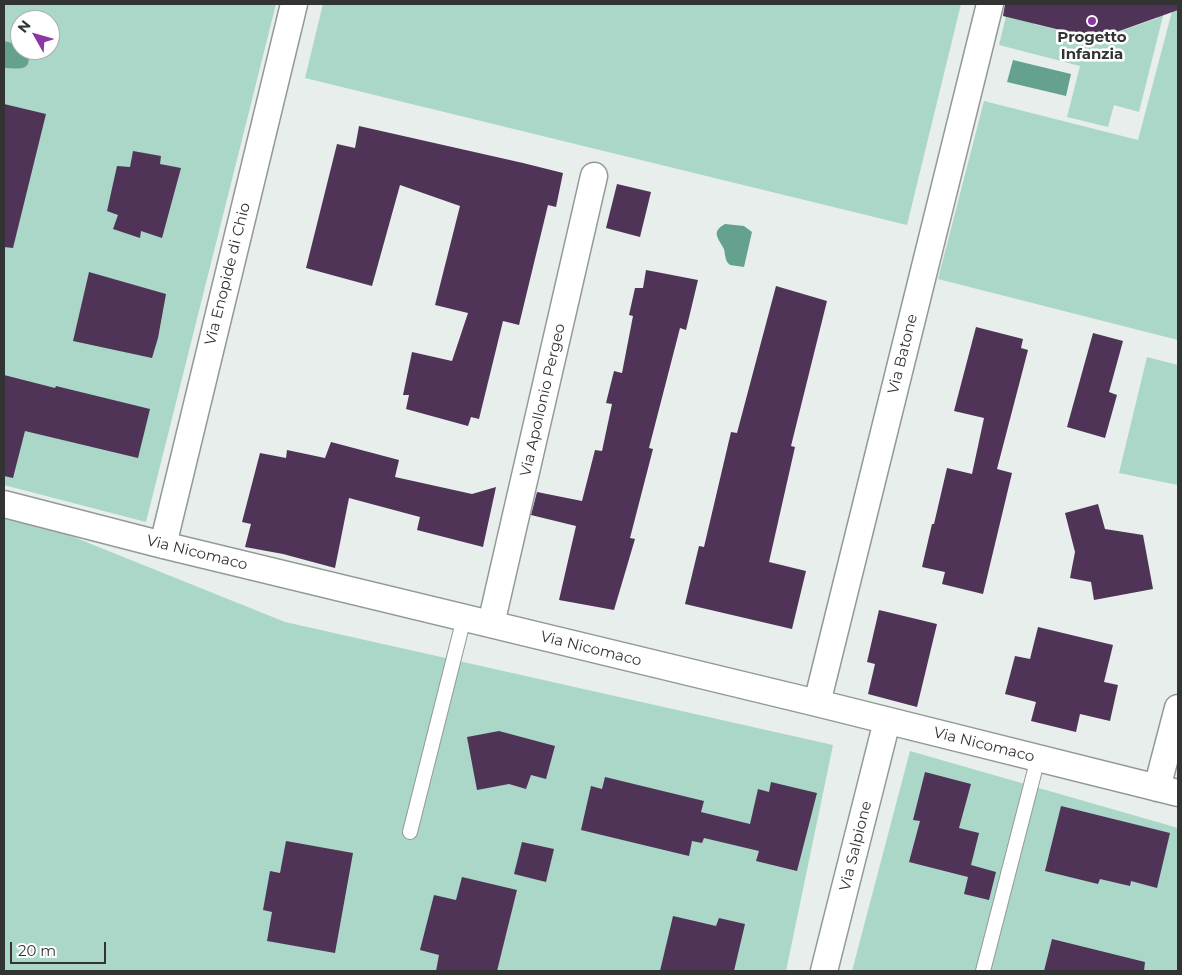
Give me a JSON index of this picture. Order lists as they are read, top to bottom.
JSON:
{
  "streets": {
    "street": [
      "Via Enopide di Chio",
      "Via Batone",
      "Via Apollonio Pergeo",
      "Via Nicomaco",
      "Via Salpione"
    ]
  },
  "crossings": [
    ["Via Enopide di Chio", "Via Nicomaco"],
    ["Via Batone", "Via Nicomaco"],
    ["Via Apollonio Pergeo", "Via Nicomaco"],
    ["Via Nicomaco", "Via Salpione"]
  ],
  "places": ["Progetto Infanzia"],
  "scale_bar": "20 m",
  "north": "top left"
}
